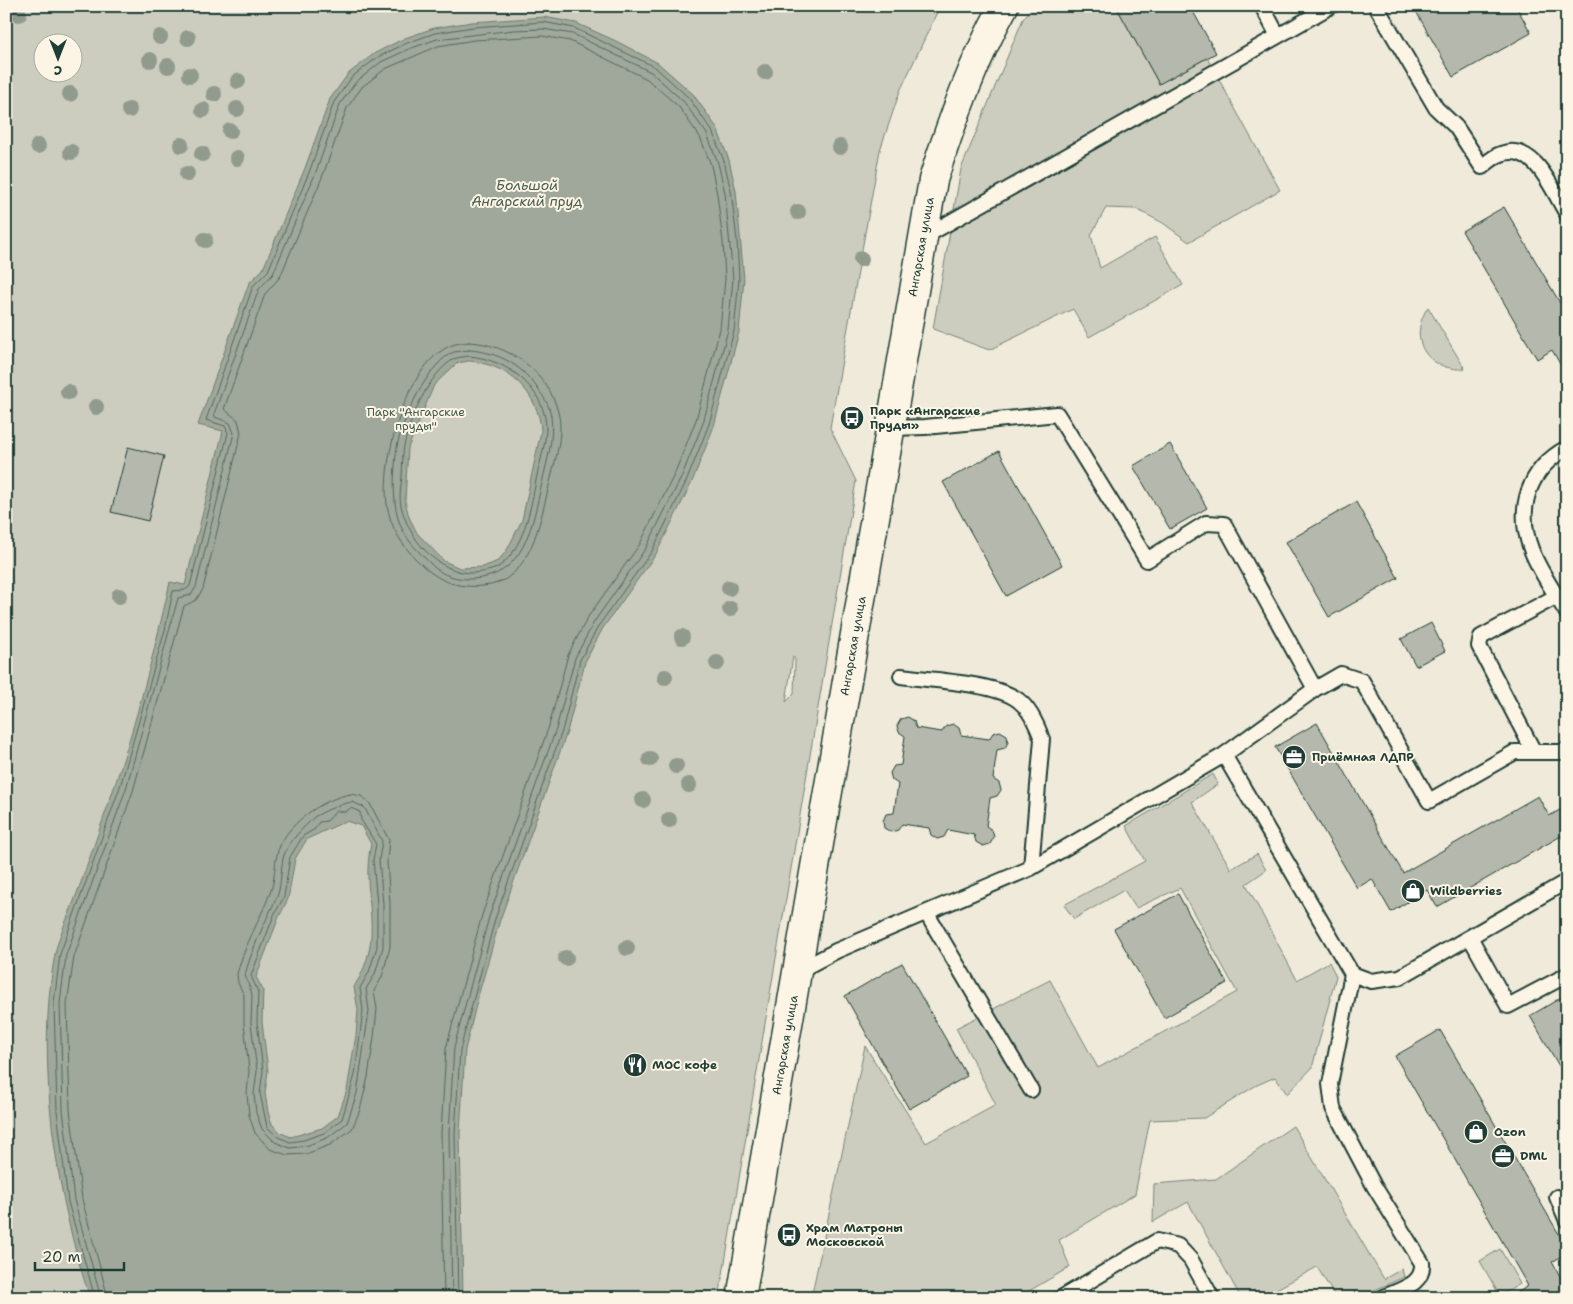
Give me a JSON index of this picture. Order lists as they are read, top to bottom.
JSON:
{
  "streets": {
    "street": ["Ангарская улица"]
  },
  "water": ["Большой Ангарский пруд"],
  "parks": ["Парк \"Ангарские пруды\""],
  "places": {
    "bus stop": ["Парк «Ангарские Пруды»", "Храм Матроны Московской"],
    "office": ["Приёмная ЛДПР", "DML"],
    "shop": ["Wildberries", "Ozon"],
    "restaurant": ["МОС кофе"]
  },
  "scale_bar": "20 m",
  "north": "bottom"
}
